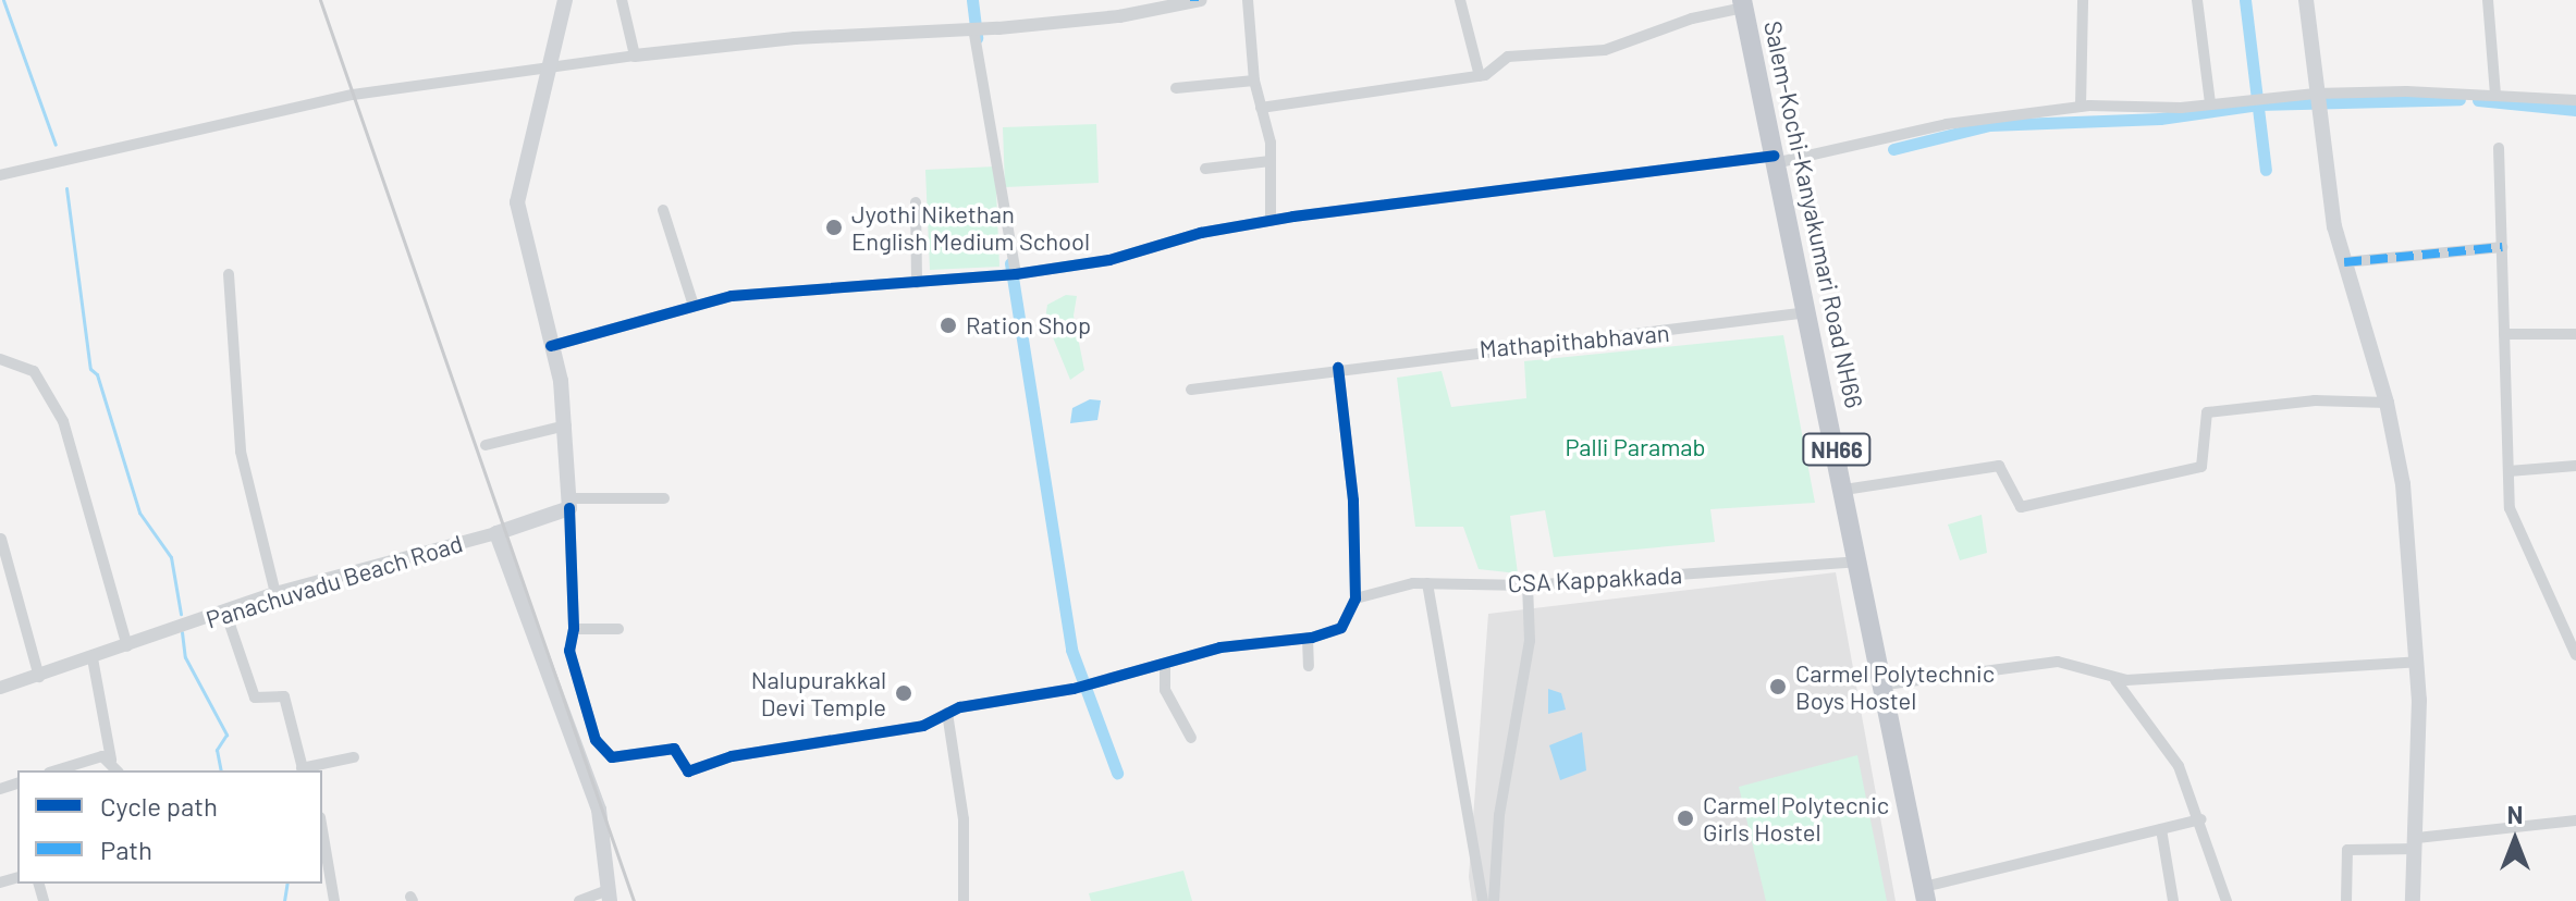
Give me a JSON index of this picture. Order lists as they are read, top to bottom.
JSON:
{
  "streets": {
    "highway": ["Salem-Kochi-Kanyakumari Road NH66", "NH66"],
    "main road": ["Panachuvadu Beach Road"],
    "street": ["Mathapithabhavan", "CSA Kappakkada"]
  },
  "crossings": [
    ["Salem-Kochi-Kanyakumari Road NH66", "Mathapithabhavan"],
    ["Salem-Kochi-Kanyakumari Road NH66", "CSA Kappakkada"]
  ],
  "parks": ["Palli Paramab"],
  "places": [
    "Jyothi Nikethan English Medium School",
    "Ration Shop",
    "Carmel Polytechnic Boys Hostel",
    "Nalupurakkal Devi Temple",
    "Carmel Polytecnic Girls Hostel"
  ],
  "legend": ["Cycle path", "Path"],
  "north": "top"
}
